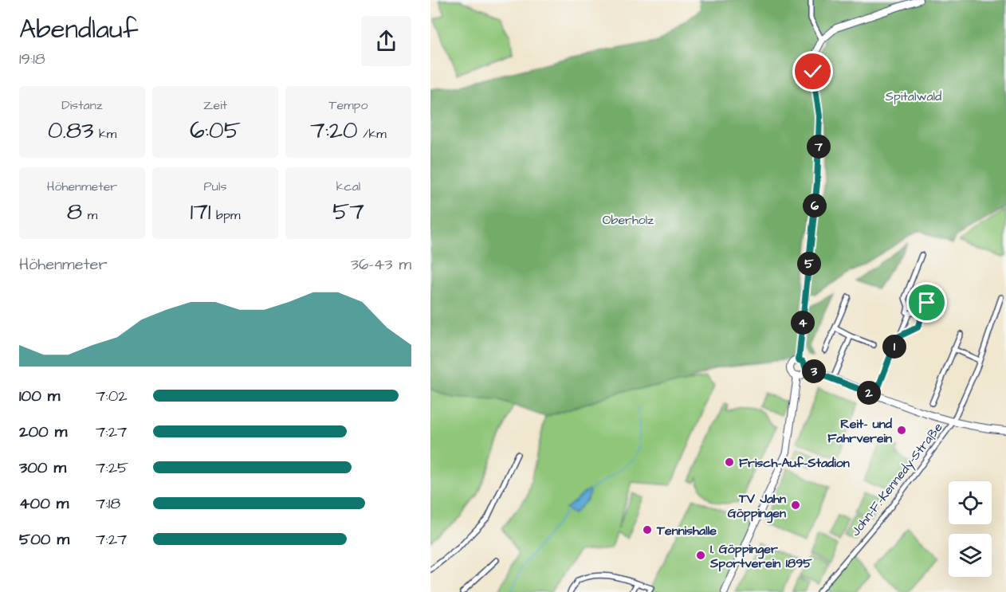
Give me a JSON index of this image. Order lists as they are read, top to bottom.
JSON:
{
  "streets": {
    "street": ["John-F.-Kennedy-Straße"]
  },
  "parks": ["Spitalwald", "Oberholz"],
  "places": [
    "Reit- und Fahrverein",
    "Frisch-Auf-Stadion",
    "TV Jahn Göppingen",
    "Tennishalle",
    "1. Göppinger Sportverein 1895"
  ],
  "page": {
    "heading": ["Abendlauf", "19:18"],
    "stats": [
      ["Distanz", "0.83 km"],
      ["Zeit", "6:05"],
      ["Tempo", "7:20 /km"],
      ["Höhenmeter", "8 m"],
      ["Puls", "171 bpm"],
      ["kcal", "57"]
    ],
    "pins": [
      "7",
      "6",
      "5",
      "4",
      "1",
      "3",
      "2"
    ],
    "chart": ["Höhenmeter", "36–43 m"],
    "list": [
      {
        "name": "100 m",
        "note": "7:02"
      },
      {
        "name": "200 m",
        "note": "7:27"
      },
      {
        "name": "300 m",
        "note": "7:25"
      },
      {
        "name": "400 m",
        "note": "7:18"
      },
      {
        "name": "500 m",
        "note": "7:27"
      }
    ]
  }
}
